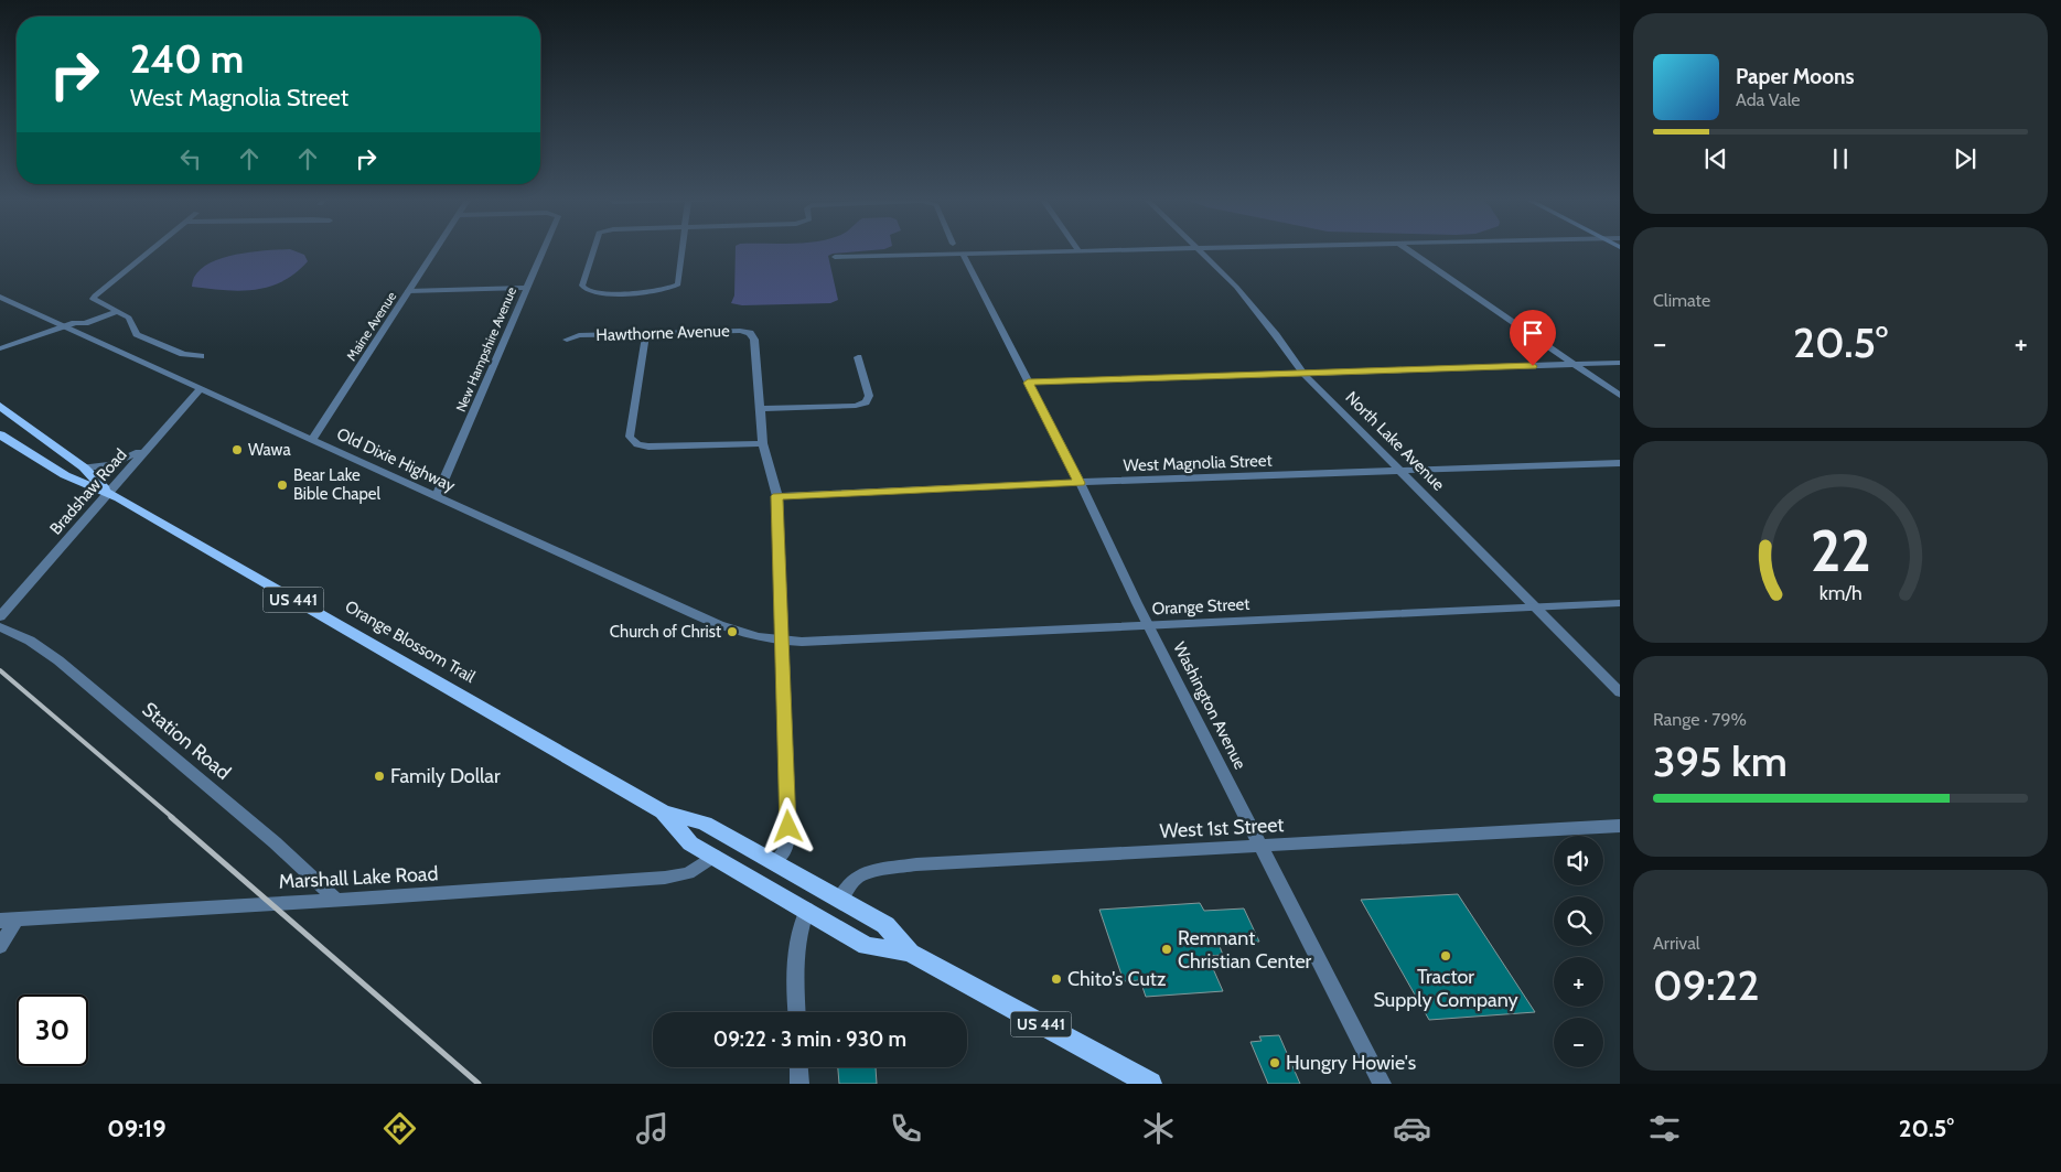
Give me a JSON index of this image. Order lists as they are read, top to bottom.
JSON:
{
  "streets": {
    "main road": ["US 441", "Orange Blossom Trail"],
    "street": [
      "Maine Avenue",
      "Hawthorne Avenue",
      "New Hampshire Avenue",
      "North Lake Avenue",
      "Old Dixie Highway",
      "West Magnolia Street",
      "Bradshaw Road",
      "Orange Street",
      "Washington Avenue",
      "Station Road",
      "West 1st Street",
      "Marshall Lake Road"
    ]
  },
  "crossings": [
    ["Maine Avenue", "Old Dixie Highway"],
    ["Hawthorne Avenue", "Old Dixie Highway"],
    ["Hawthorne Avenue", "West Magnolia Street"],
    ["Hawthorne Avenue", "Orange Street"],
    ["Hawthorne Avenue", "Orange Blossom Trail"],
    ["New Hampshire Avenue", "Old Dixie Highway"],
    ["North Lake Avenue", "West Magnolia Street"],
    ["North Lake Avenue", "Orange Street"],
    ["Old Dixie Highway", "Bradshaw Road"],
    ["Old Dixie Highway", "Orange Street"],
    ["West Magnolia Street", "Washington Avenue"],
    ["Bradshaw Road", "Orange Blossom Trail"],
    ["Orange Street", "Washington Avenue"],
    ["Orange Blossom Trail", "West 1st Street"],
    ["Orange Blossom Trail", "Marshall Lake Road"],
    ["Washington Avenue", "West 1st Street"],
    ["Station Road", "Marshall Lake Road"]
  ],
  "places": [
    "Wawa",
    "Bear Lake Bible Chapel",
    "Church of Christ",
    "Family Dollar",
    "Remnant Christian Center",
    "Tractor Supply Company",
    "Chito's Cutz",
    "Hungry Howie's"
  ],
  "page": {
    "turn": ["240 m", "West Magnolia Street"],
    "song": ["Paper Moons", "Ada Vale"],
    "tile": [
      "Climate",
      ["Range · 79%", "395 km"],
      ["Arrival", "09:22"]
    ],
    "heat": ["−", "20.5°", "+"],
    "map_buttons": ["+", "−"],
    "limit": "30",
    "trip": "09:22 · 3 min · 930 m",
    "tabs": ["09:19", "20.5°"],
    "gauge": ["22", "km/h"]
  }
}
